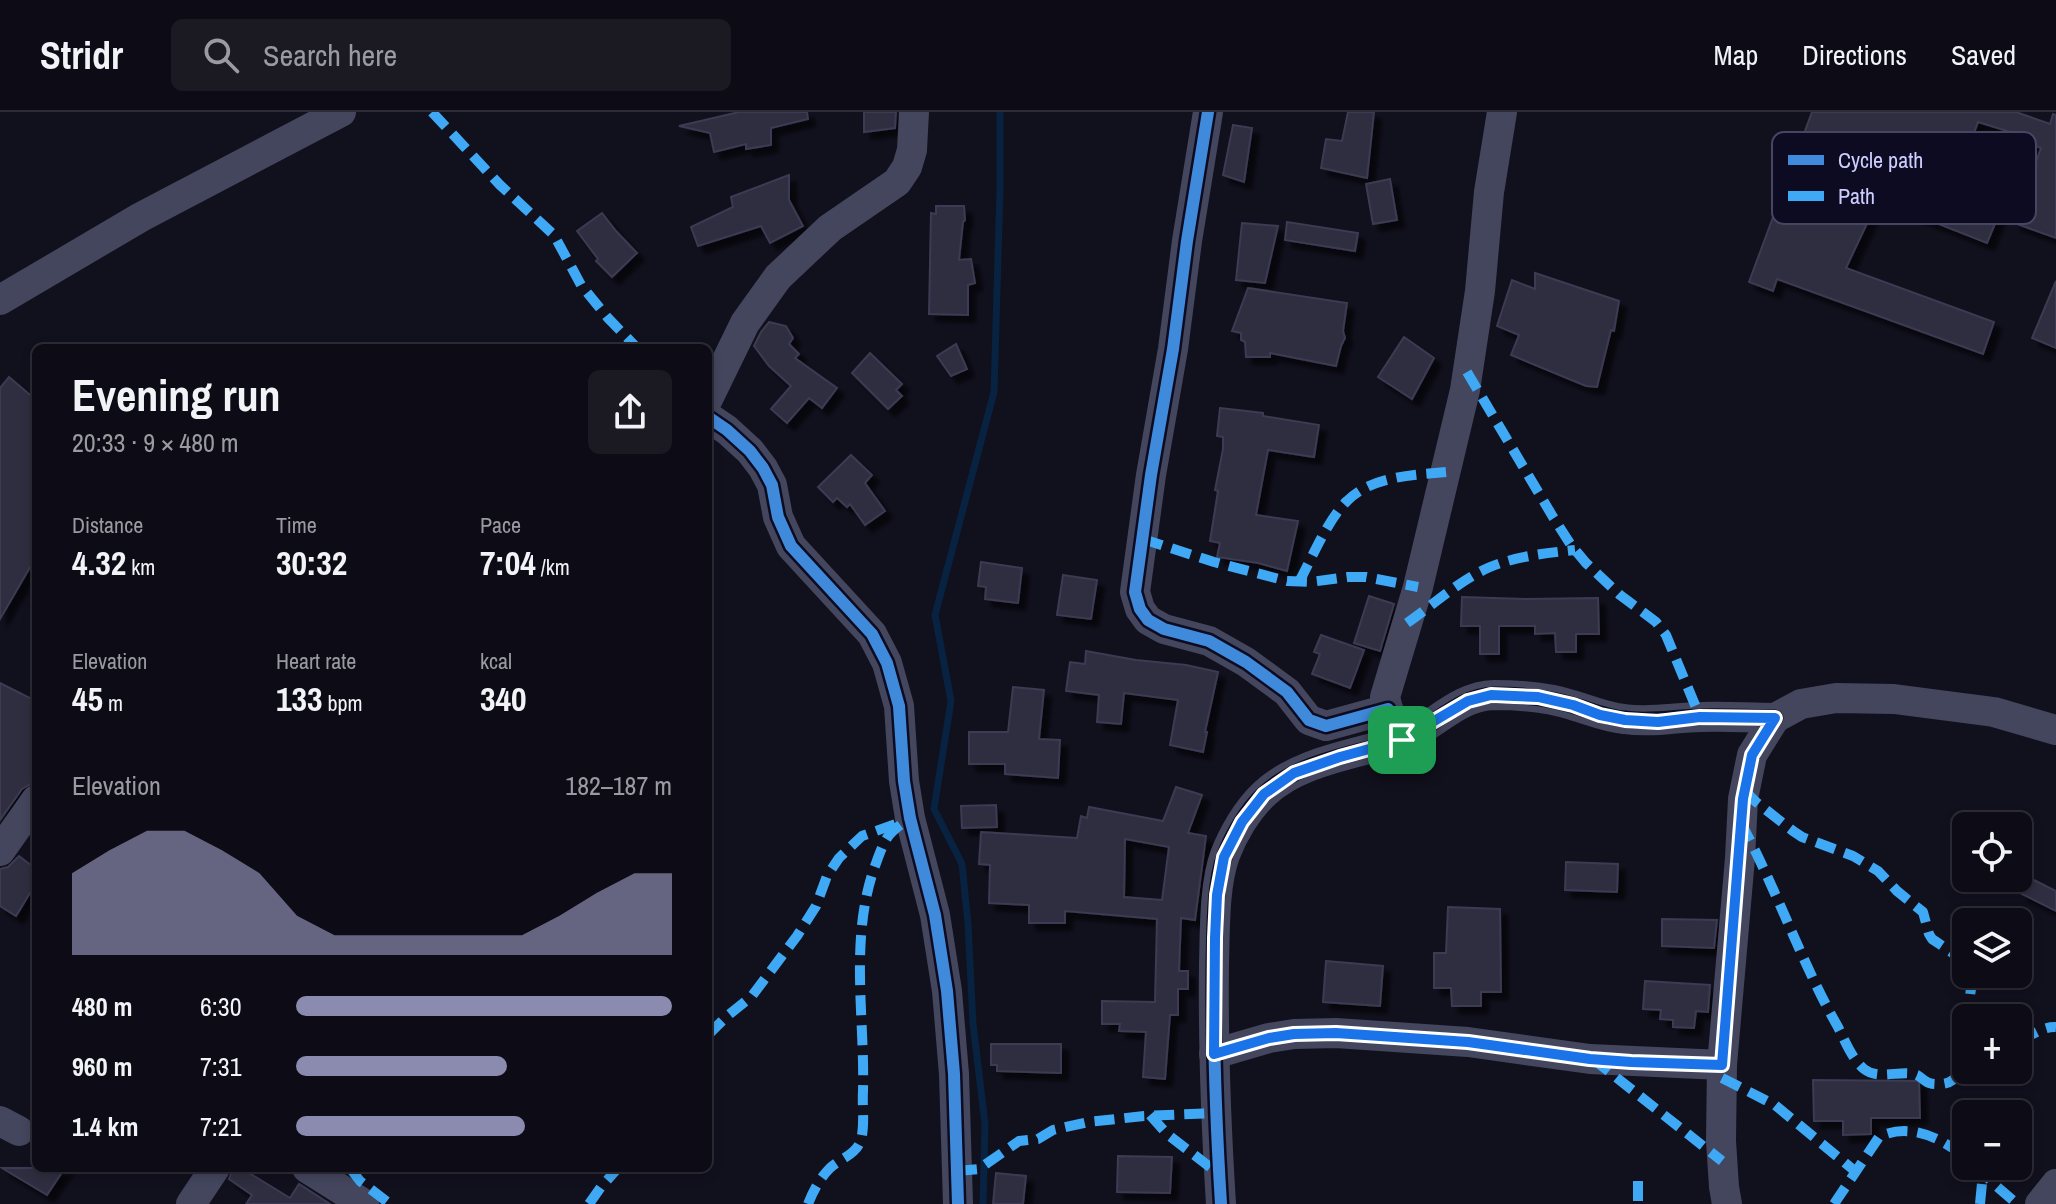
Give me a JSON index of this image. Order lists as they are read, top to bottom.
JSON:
{
  "legend": ["Cycle path", "Path"],
  "page": {
    "header": "Stridr",
    "search": "Search here",
    "nav": ["Map", "Directions", "Saved"],
    "heading": ["Evening run", "20:33 · 9 × 480 m"],
    "stats": [
      ["Distance", "4.32 km"],
      ["Time", "30:32"],
      ["Pace", "7:04 /km"],
      ["Elevation", "45 m"],
      ["Heart rate", "133 bpm"],
      ["kcal", "340"]
    ],
    "chart": ["Elevation", "182–187 m"],
    "map_buttons": ["+", "−"],
    "list": [
      {
        "name": "480 m",
        "note": "6:30"
      },
      {
        "name": "960 m",
        "note": "7:31"
      },
      {
        "name": "1.4 km",
        "note": "7:21"
      }
    ]
  }
}
